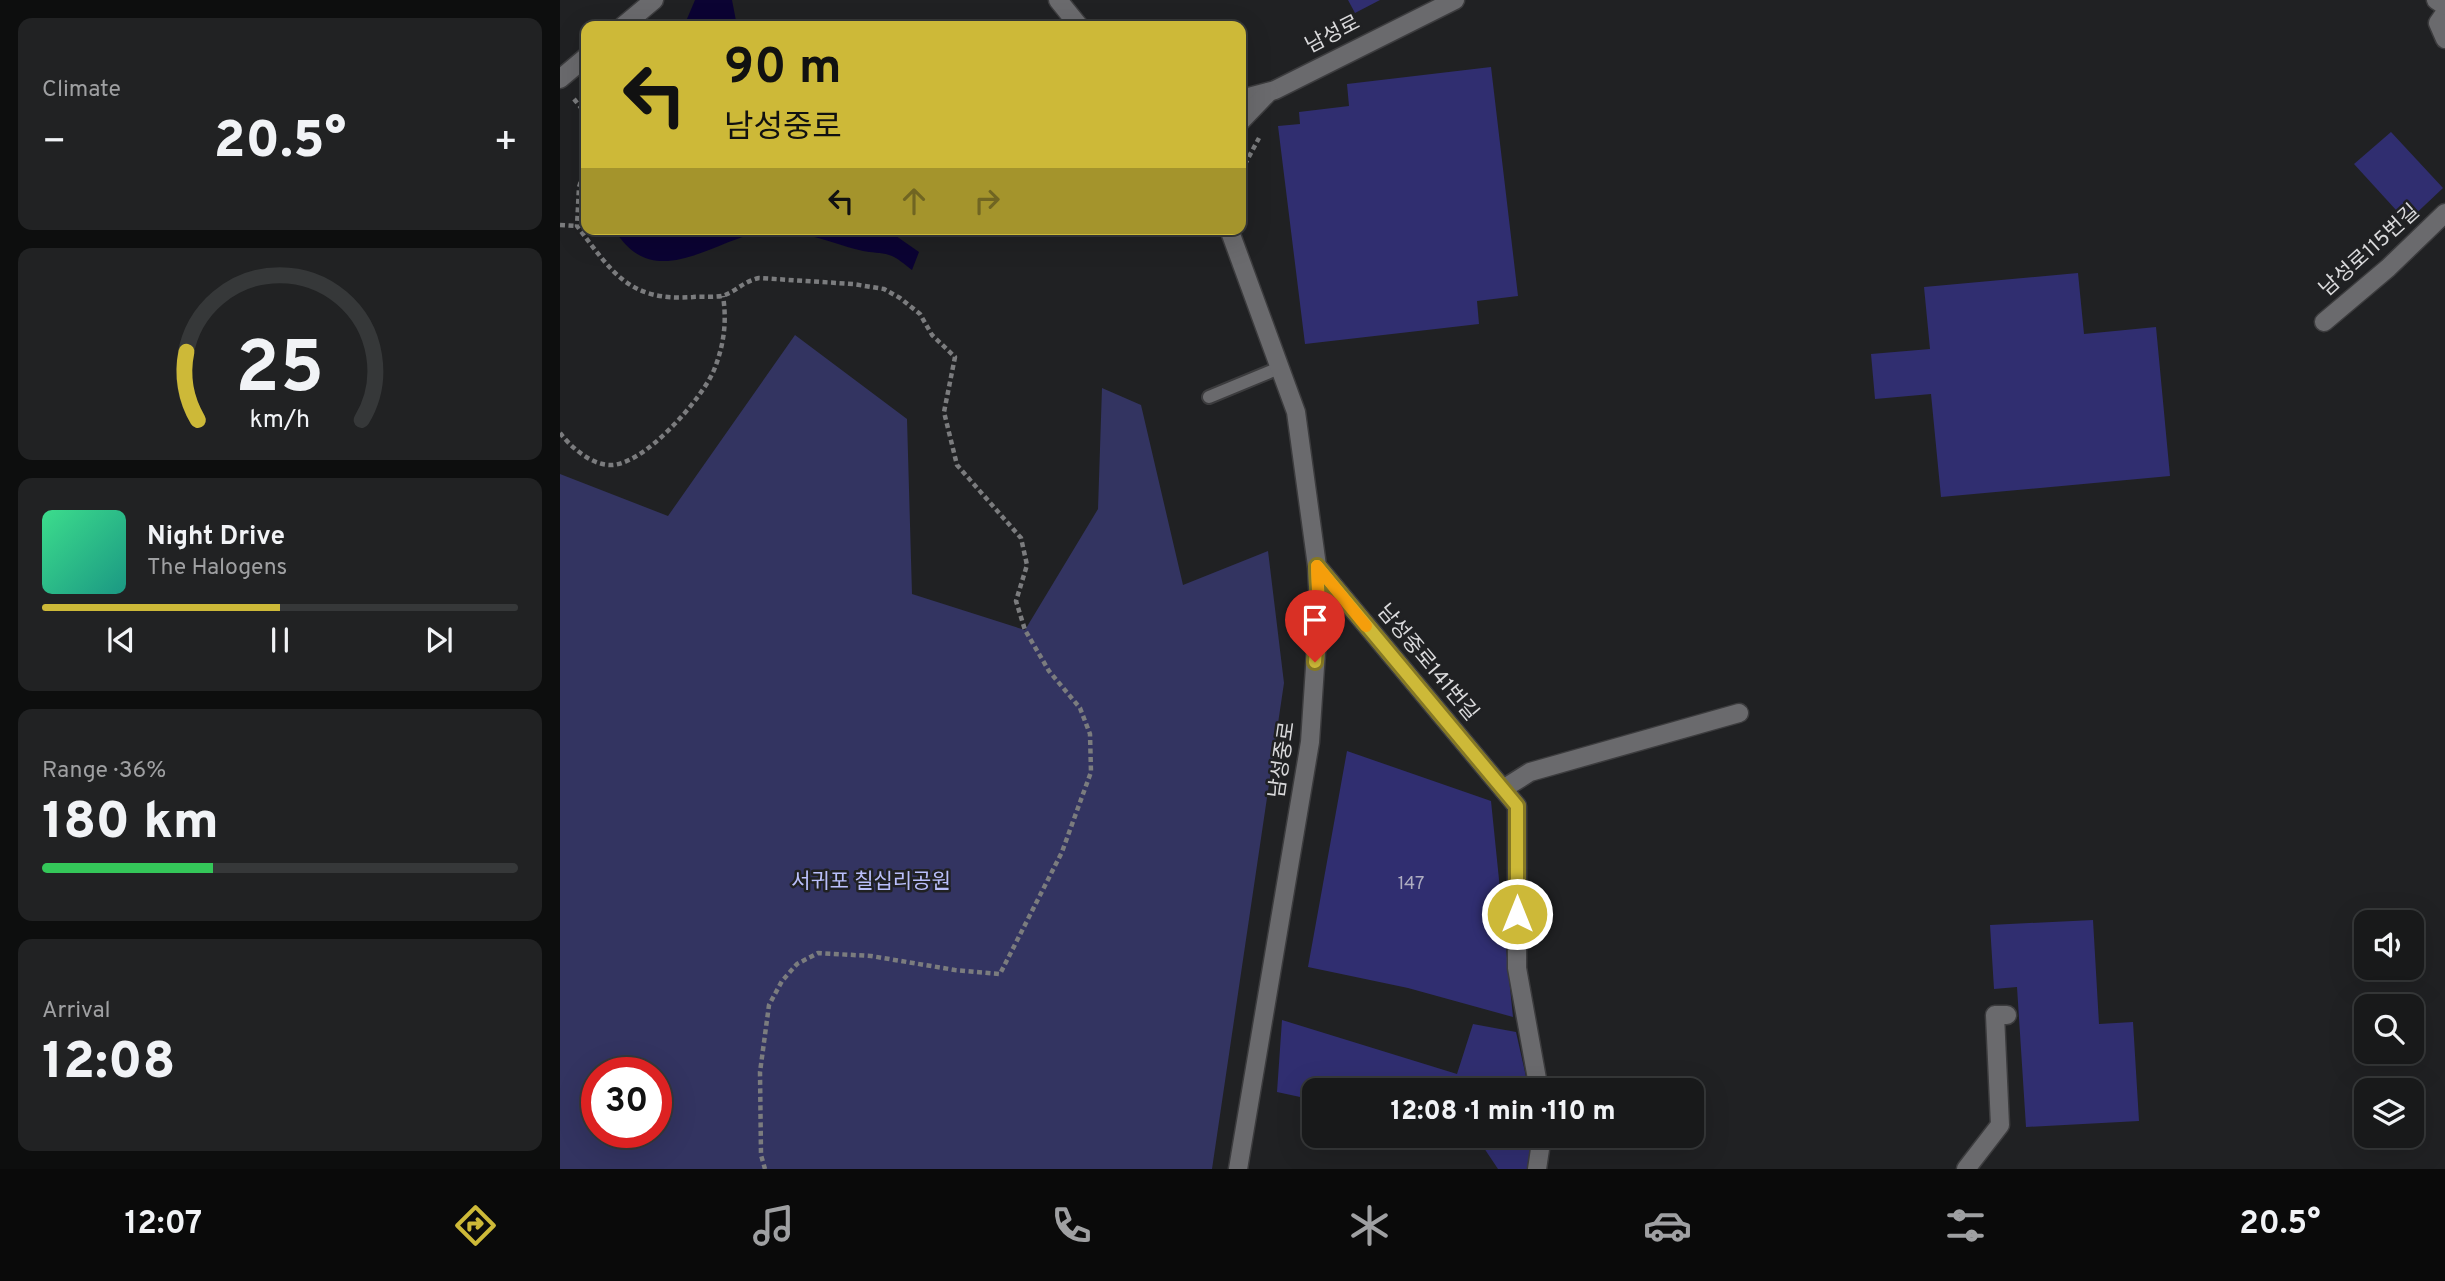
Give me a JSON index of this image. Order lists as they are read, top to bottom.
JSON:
{
  "streets": {
    "street": [
      "남성로",
      "남성로115번길",
      "남성중로141번길",
      "남성중로"
    ]
  },
  "crossings": [
    ["남성중로141번길", "남성중로"]
  ],
  "parks": ["서귀포 칠십리공원"],
  "house_numbers": ["147"],
  "page": {
    "tile": [
      "Climate",
      ["Range · 36%", "180 km"],
      ["Arrival", "12:08"]
    ],
    "turn": ["90 m", "남성중로"],
    "heat": ["−", "20.5°", "+"],
    "song": ["Night Drive", "The Halogens"],
    "limit": "30",
    "trip": "12:08 · 1 min · 110 m",
    "tabs": ["12:07", "20.5°"],
    "gauge": ["25", "km/h"]
  }
}
